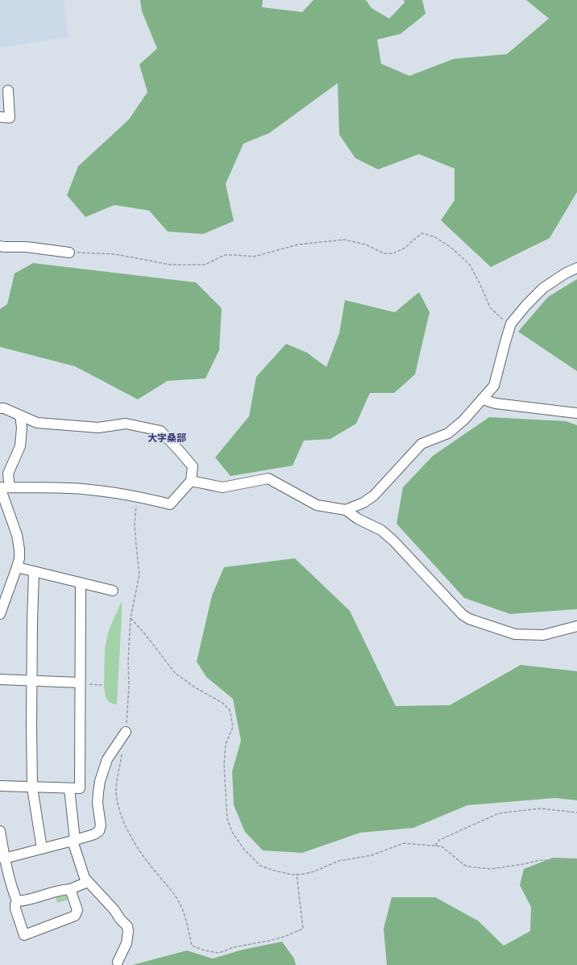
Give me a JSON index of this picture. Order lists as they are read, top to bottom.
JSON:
{
  "districts": ["大字桑部"]
}
